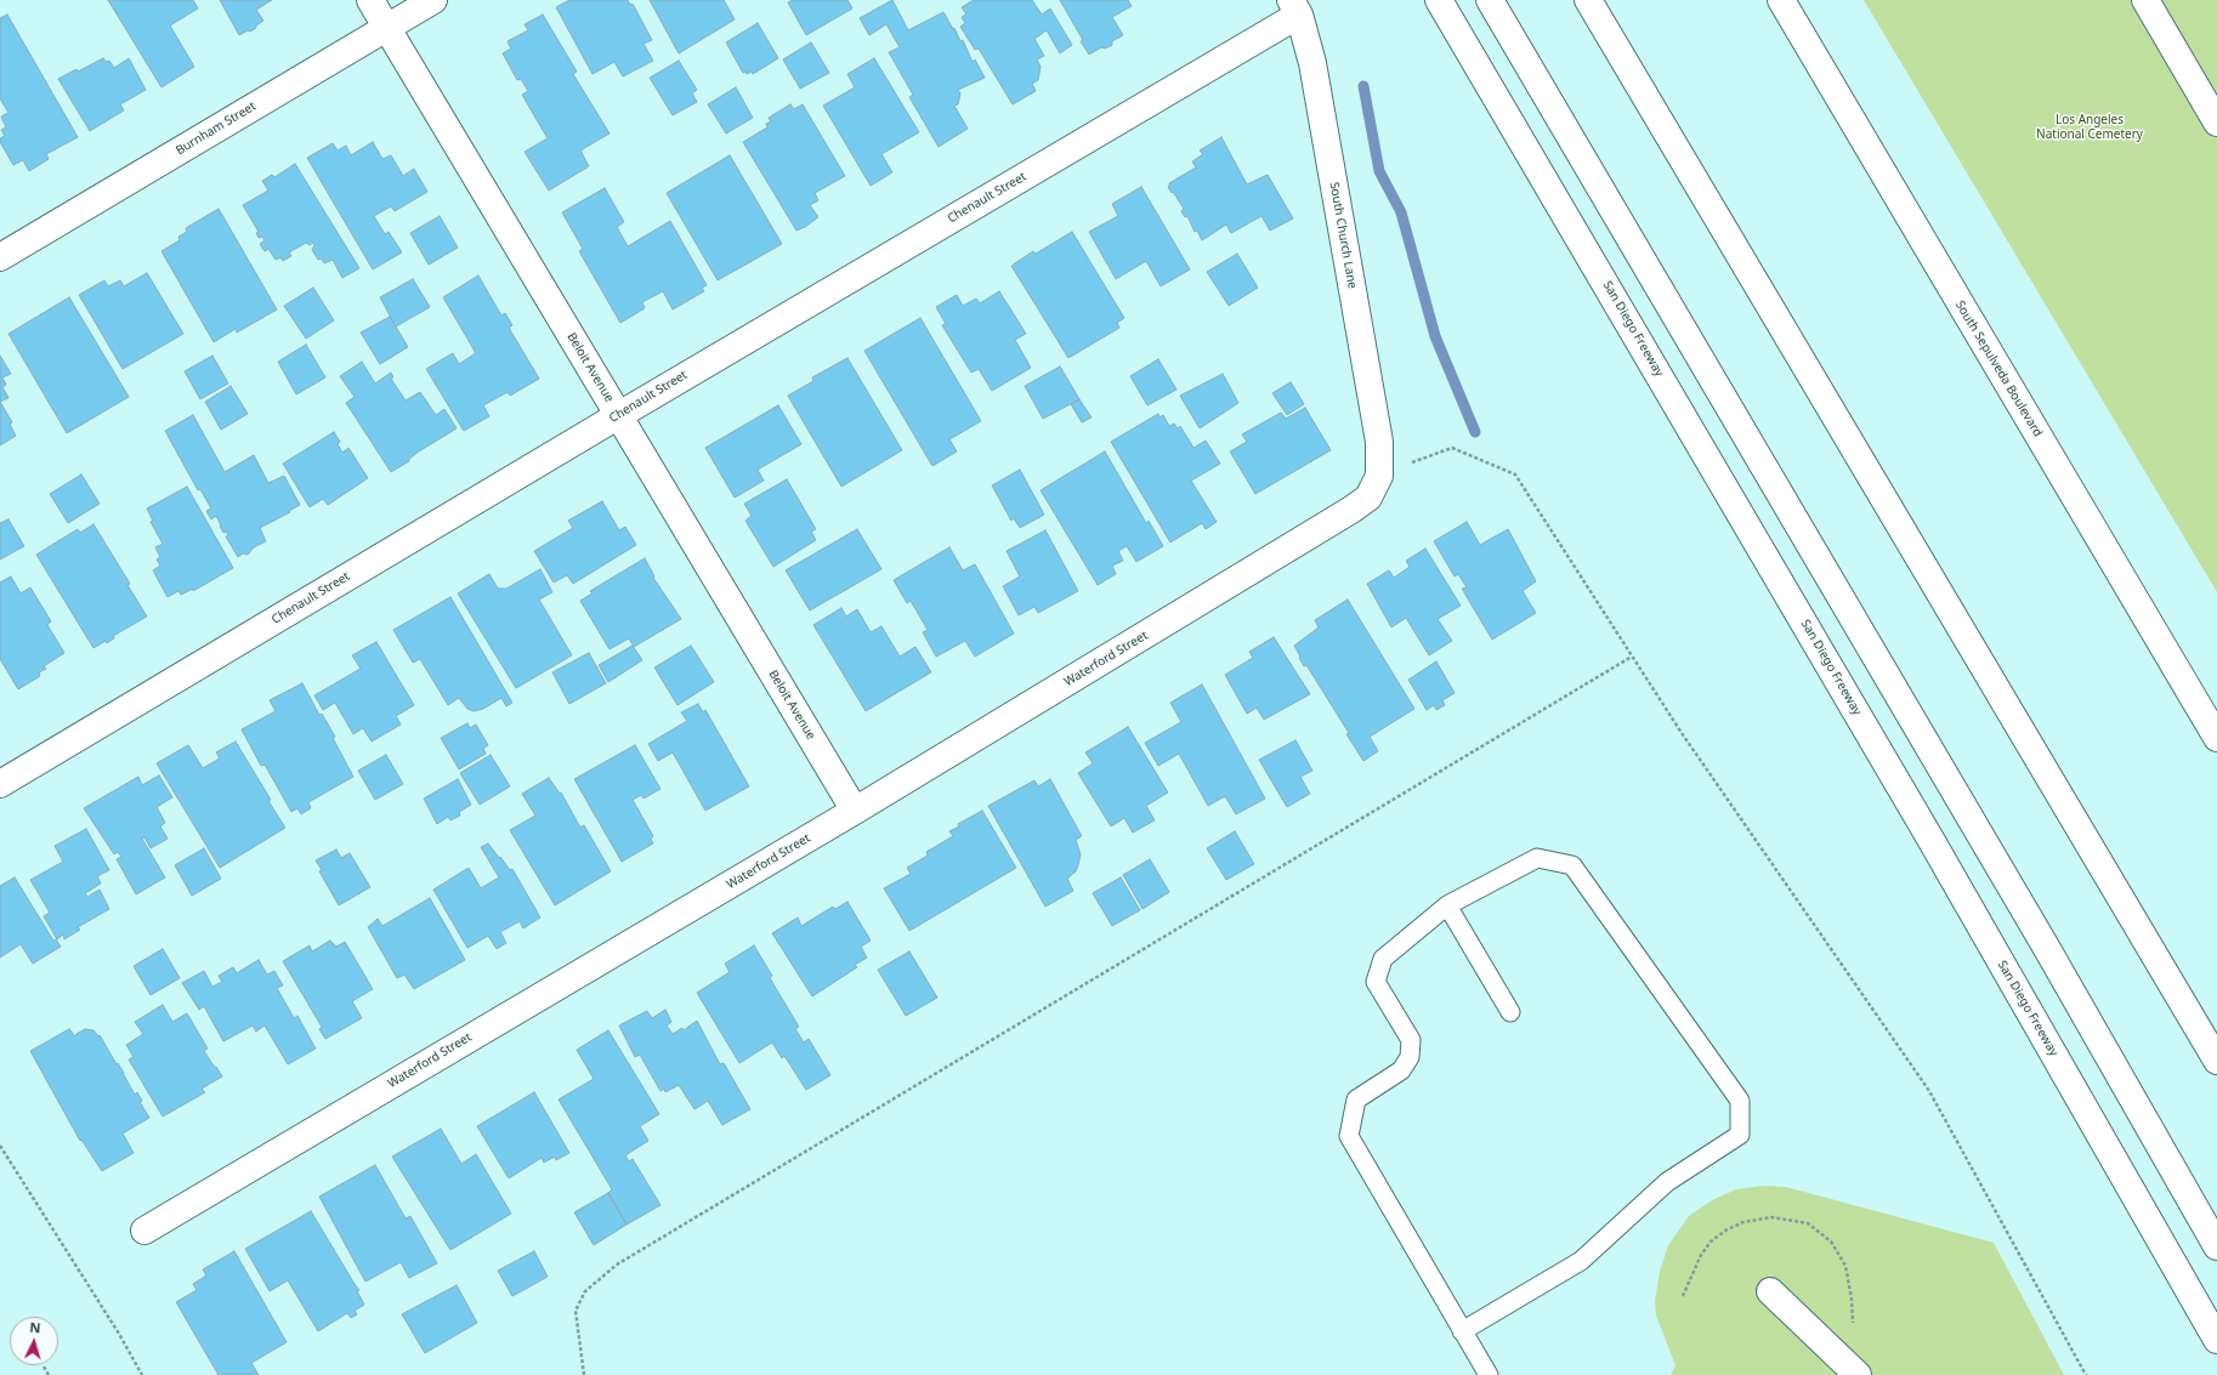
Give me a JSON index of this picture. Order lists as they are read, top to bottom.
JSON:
{
  "streets": {
    "main road": [
      "Burnham Street",
      "Chenault Street",
      "South Church Lane",
      "San Diego Freeway",
      "Beloit Avenue",
      "South Sepulveda Boulevard",
      "Waterford Street"
    ]
  },
  "crossings": [
    ["Burnham Street", "Beloit Avenue"],
    ["Chenault Street", "South Church Lane"],
    ["Chenault Street", "Beloit Avenue"],
    ["South Church Lane", "Waterford Street"],
    ["Beloit Avenue", "Waterford Street"]
  ],
  "parks": ["Los Angeles National Cemetery"],
  "north": "top"
}
